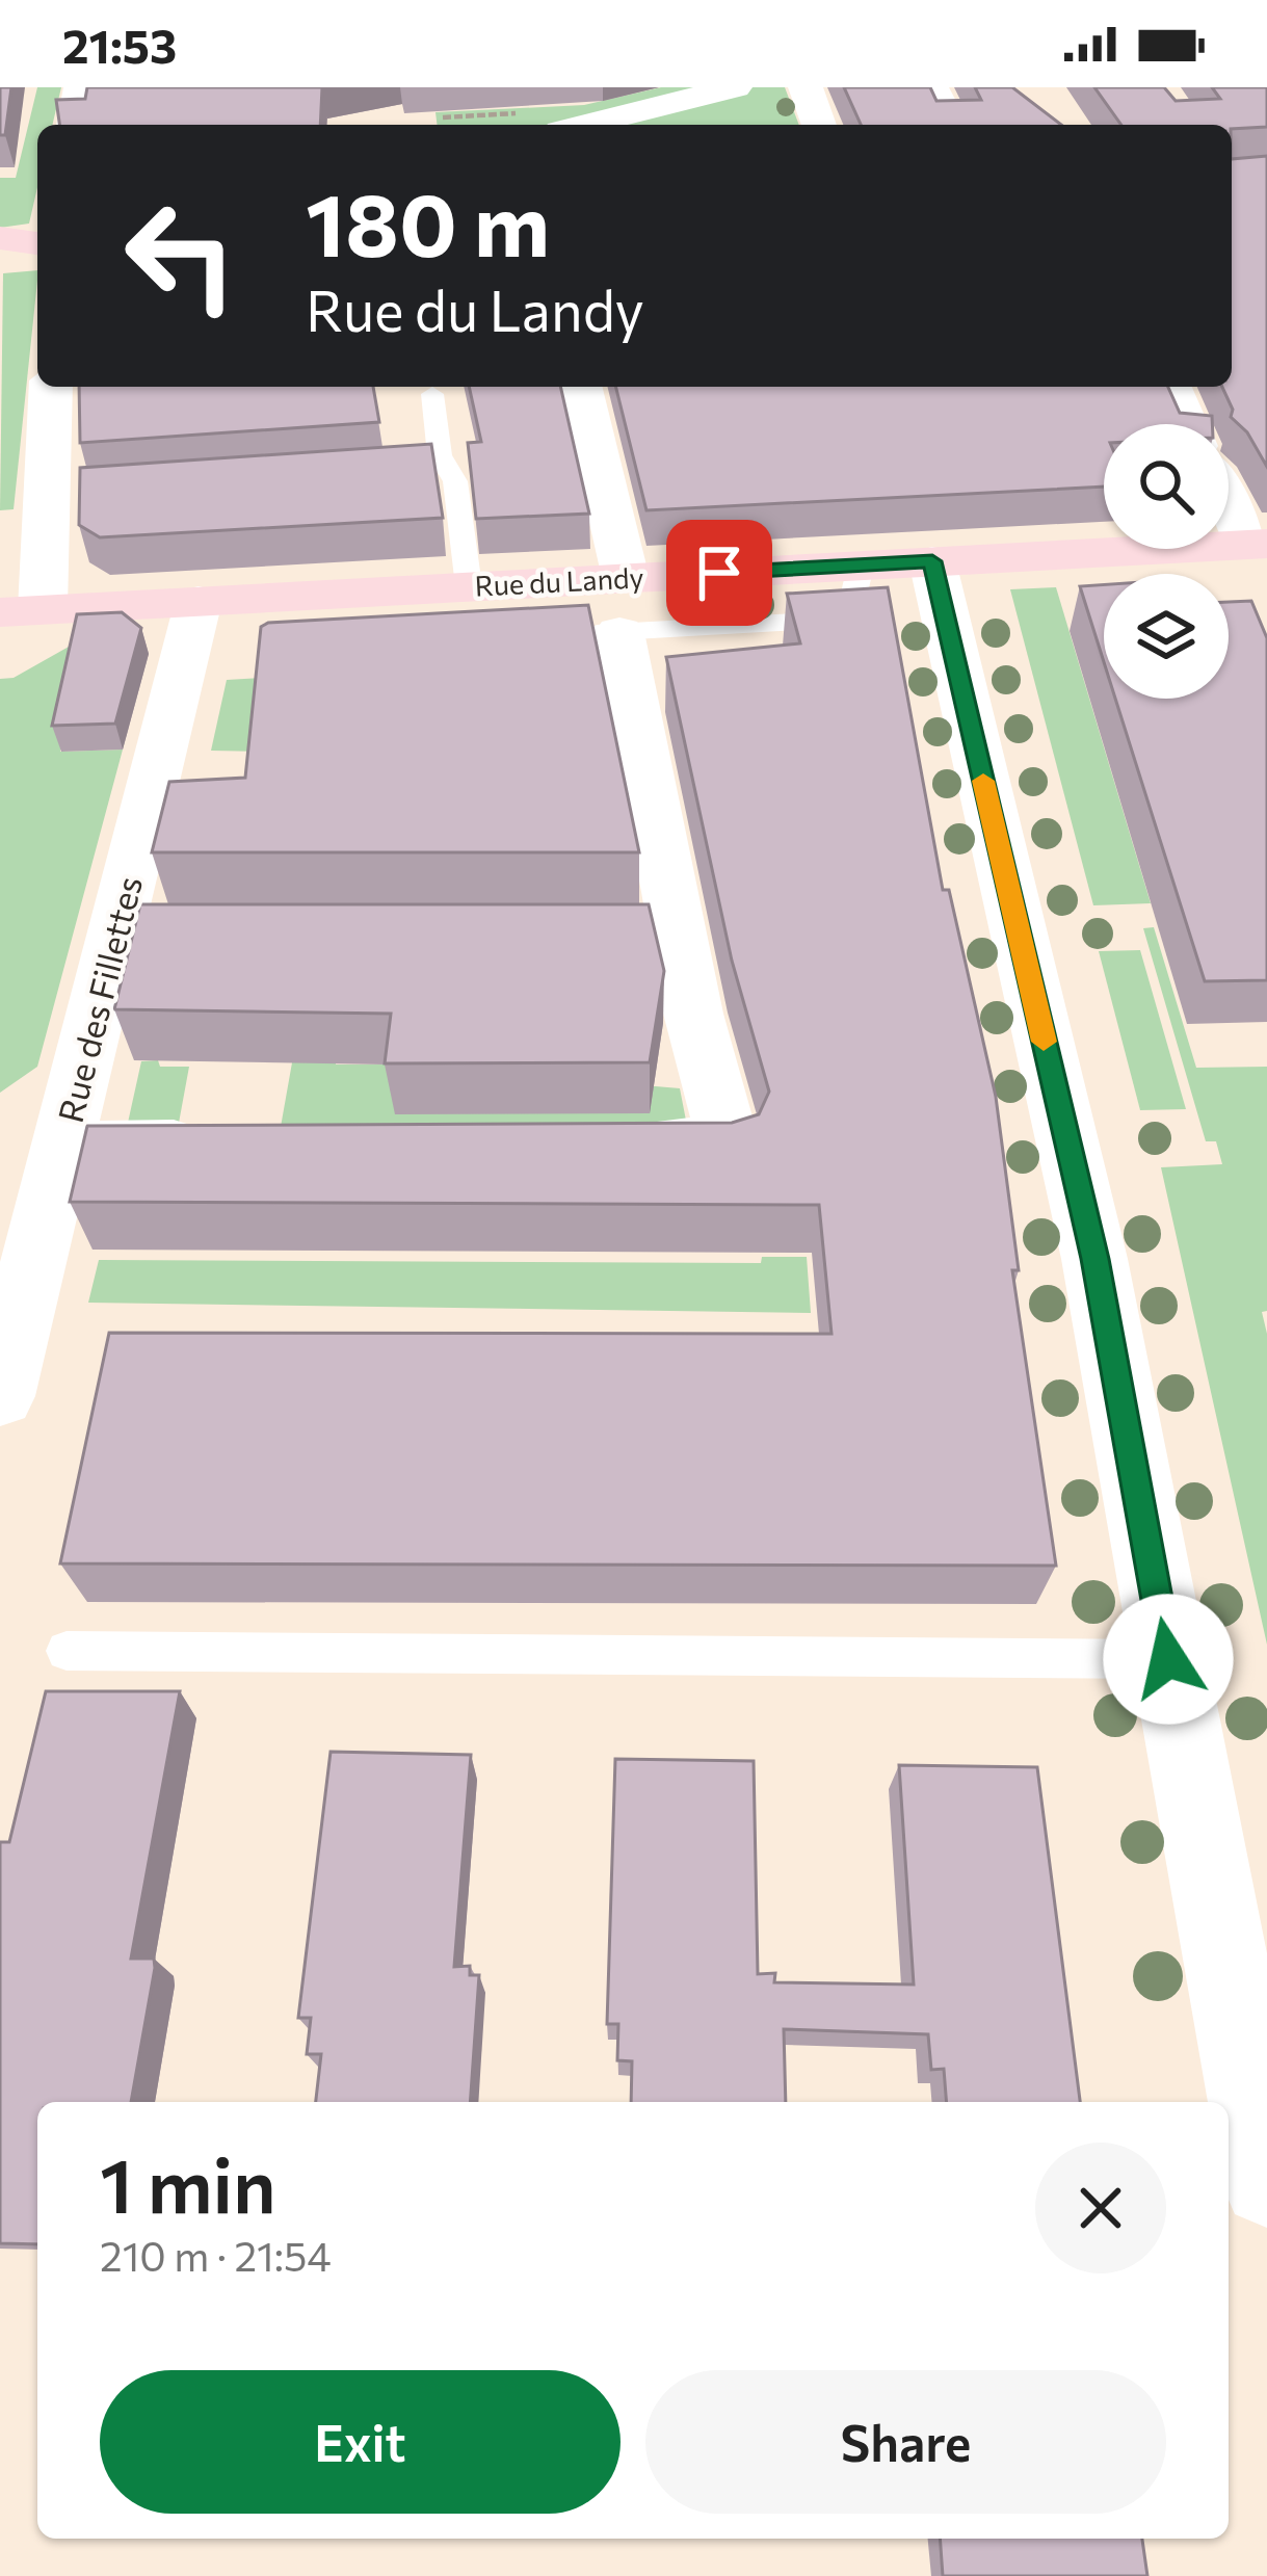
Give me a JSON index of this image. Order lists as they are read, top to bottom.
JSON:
{
  "streets": {
    "main road": ["Rue du Landy"],
    "street": ["Rue des Fillettes"]
  },
  "crossings": [
    ["Rue du Landy", "Rue des Fillettes"]
  ],
  "page": {
    "status": "21:53",
    "turn": ["180 m", "Rue du Landy"],
    "heading": ["1 min", "210 m · 21:54"],
    "buttons": ["Exit", "Share"]
  }
}
